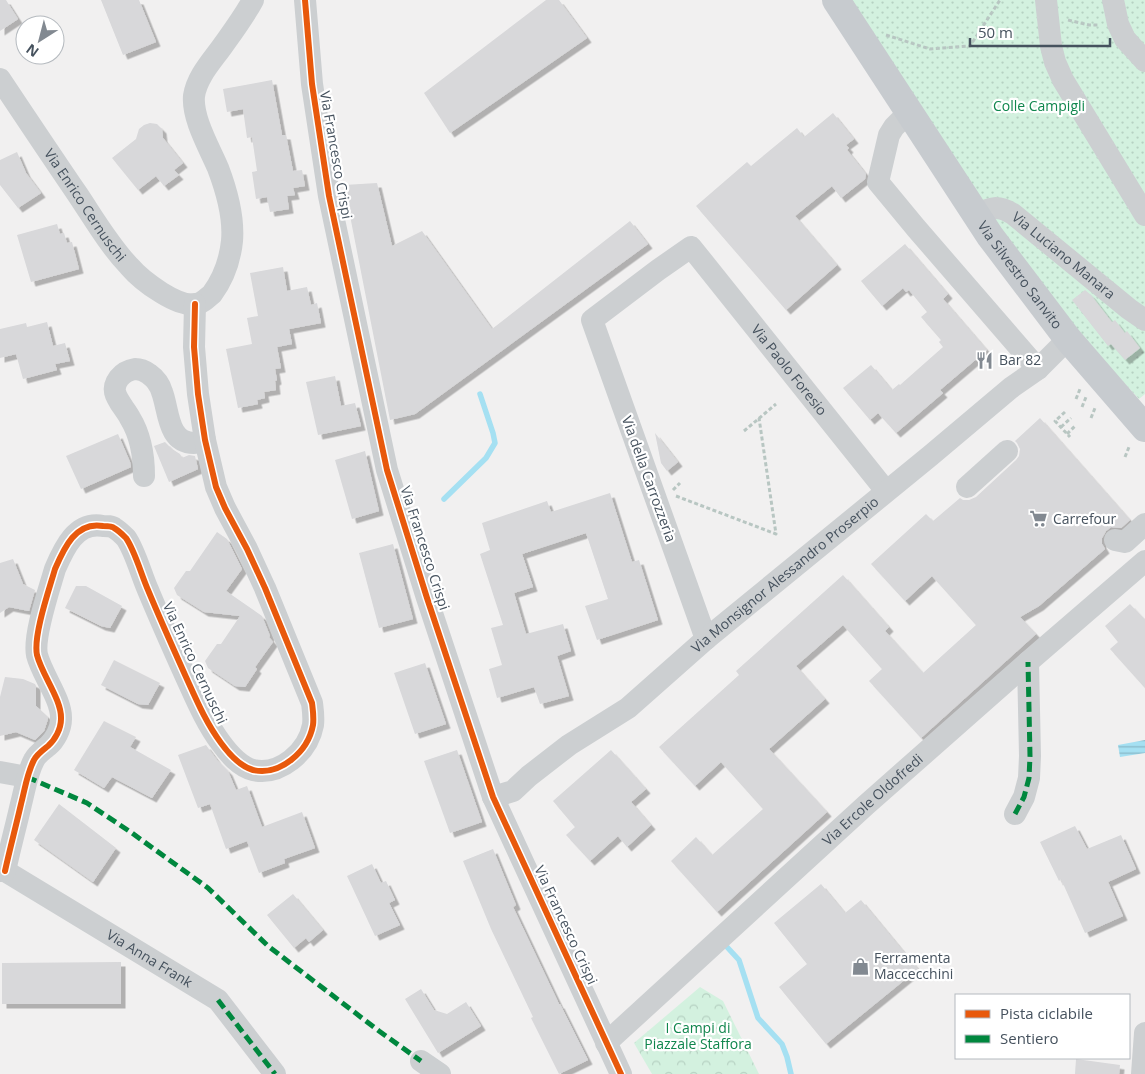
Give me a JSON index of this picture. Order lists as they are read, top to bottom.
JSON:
{
  "streets": {
    "main road": ["Via Silvestro Sanvito"],
    "street": [
      "Via Francesco Crispi",
      "Via Enrico Cernuschi",
      "Via Luciano Manara",
      "Via Paolo Foresio",
      "Via della Carrozzeria",
      "Via Monsignor Alessandro Proserpio",
      "Via Ercole Oldofredi",
      "Via Anna Frank"
    ]
  },
  "crossings": [
    ["Via Francesco Crispi", "Via Monsignor Alessandro Proserpio"],
    ["Via Francesco Crispi", "Via Ercole Oldofredi"],
    ["Via Enrico Cernuschi", "Via Anna Frank"],
    ["Via Luciano Manara", "Via Silvestro Sanvito"],
    ["Via Silvestro Sanvito", "Via Monsignor Alessandro Proserpio"],
    ["Via Paolo Foresio", "Via della Carrozzeria"],
    ["Via Paolo Foresio", "Via Monsignor Alessandro Proserpio"],
    ["Via della Carrozzeria", "Via Monsignor Alessandro Proserpio"]
  ],
  "parks": ["Colle Campigli", "I Campi di Piazzale Staffora"],
  "places": {
    "restaurant": ["Bar 82"],
    "supermarket": ["Carrefour"],
    "shop": ["Ferramenta Maccecchini"]
  },
  "legend": ["Pista ciclabile", "Sentiero"],
  "scale_bar": "50 m",
  "north": "bottom left"
}
